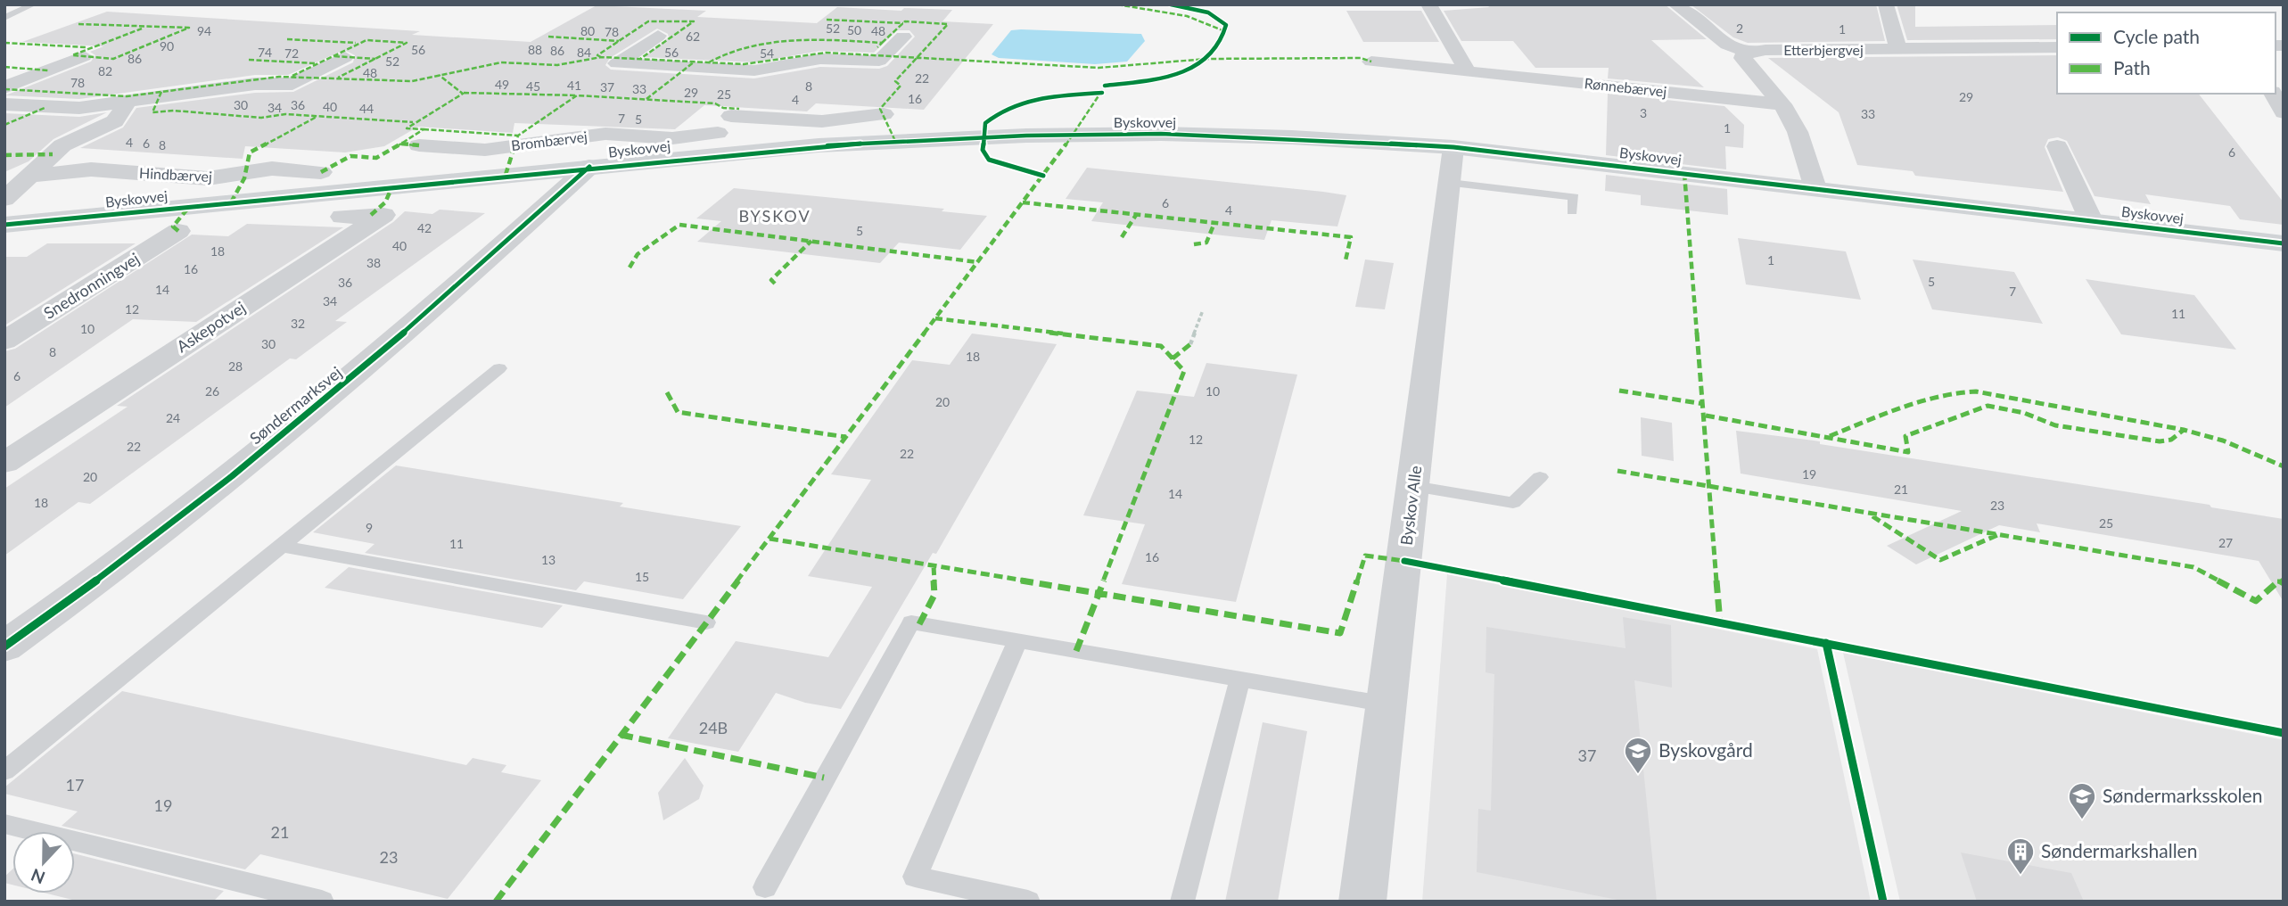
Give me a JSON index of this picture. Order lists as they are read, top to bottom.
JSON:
{
  "streets": {
    "main road": ["Byskovvej"],
    "street": [
      "Etterbjergvej",
      "Rønnebærvej",
      "Brombærvej",
      "Hindbærvej",
      "Snedronningvej",
      "Askepotvej",
      "Søndermarksvej",
      "Byskov Alle"
    ]
  },
  "crossings": [
    ["Byskovvej", "Brombærvej"],
    ["Byskovvej", "Søndermarksvej"],
    ["Byskovvej", "Byskov Alle"]
  ],
  "districts": ["BYSKOV"],
  "places": {
    "school or university": ["Byskovgård", "Søndermarksskolen"],
    "building": ["Søndermarkshallen"]
  },
  "house_numbers": [
    "52",
    "2",
    "1",
    "50",
    "94",
    "80",
    "48",
    "78",
    "62",
    "90",
    "56",
    "88",
    "86",
    "74",
    "84",
    "56",
    "72",
    "54",
    "86",
    "52",
    "82",
    "48",
    "22",
    "78",
    "49",
    "41",
    "45",
    "8",
    "37",
    "33",
    "29",
    "25",
    "29",
    "16",
    "4",
    "30",
    "36",
    "40",
    "34",
    "44",
    "3",
    "33",
    "7",
    "5",
    "1",
    "4",
    "6",
    "8",
    "6",
    "6",
    "4",
    "42",
    "5",
    "40",
    "18",
    "1",
    "38",
    "16",
    "5",
    "36",
    "14",
    "7",
    "34",
    "12",
    "11",
    "32",
    "10",
    "30",
    "8",
    "18",
    "28",
    "6",
    "26",
    "10",
    "20",
    "24",
    "12",
    "22",
    "22",
    "19",
    "20",
    "21",
    "14",
    "18",
    "23",
    "25",
    "9",
    "27",
    "11",
    "16",
    "13",
    "15",
    "24B",
    "37",
    "17",
    "19",
    "21",
    "23"
  ],
  "legend": ["Cycle path", "Path"],
  "north": "bottom"
}
